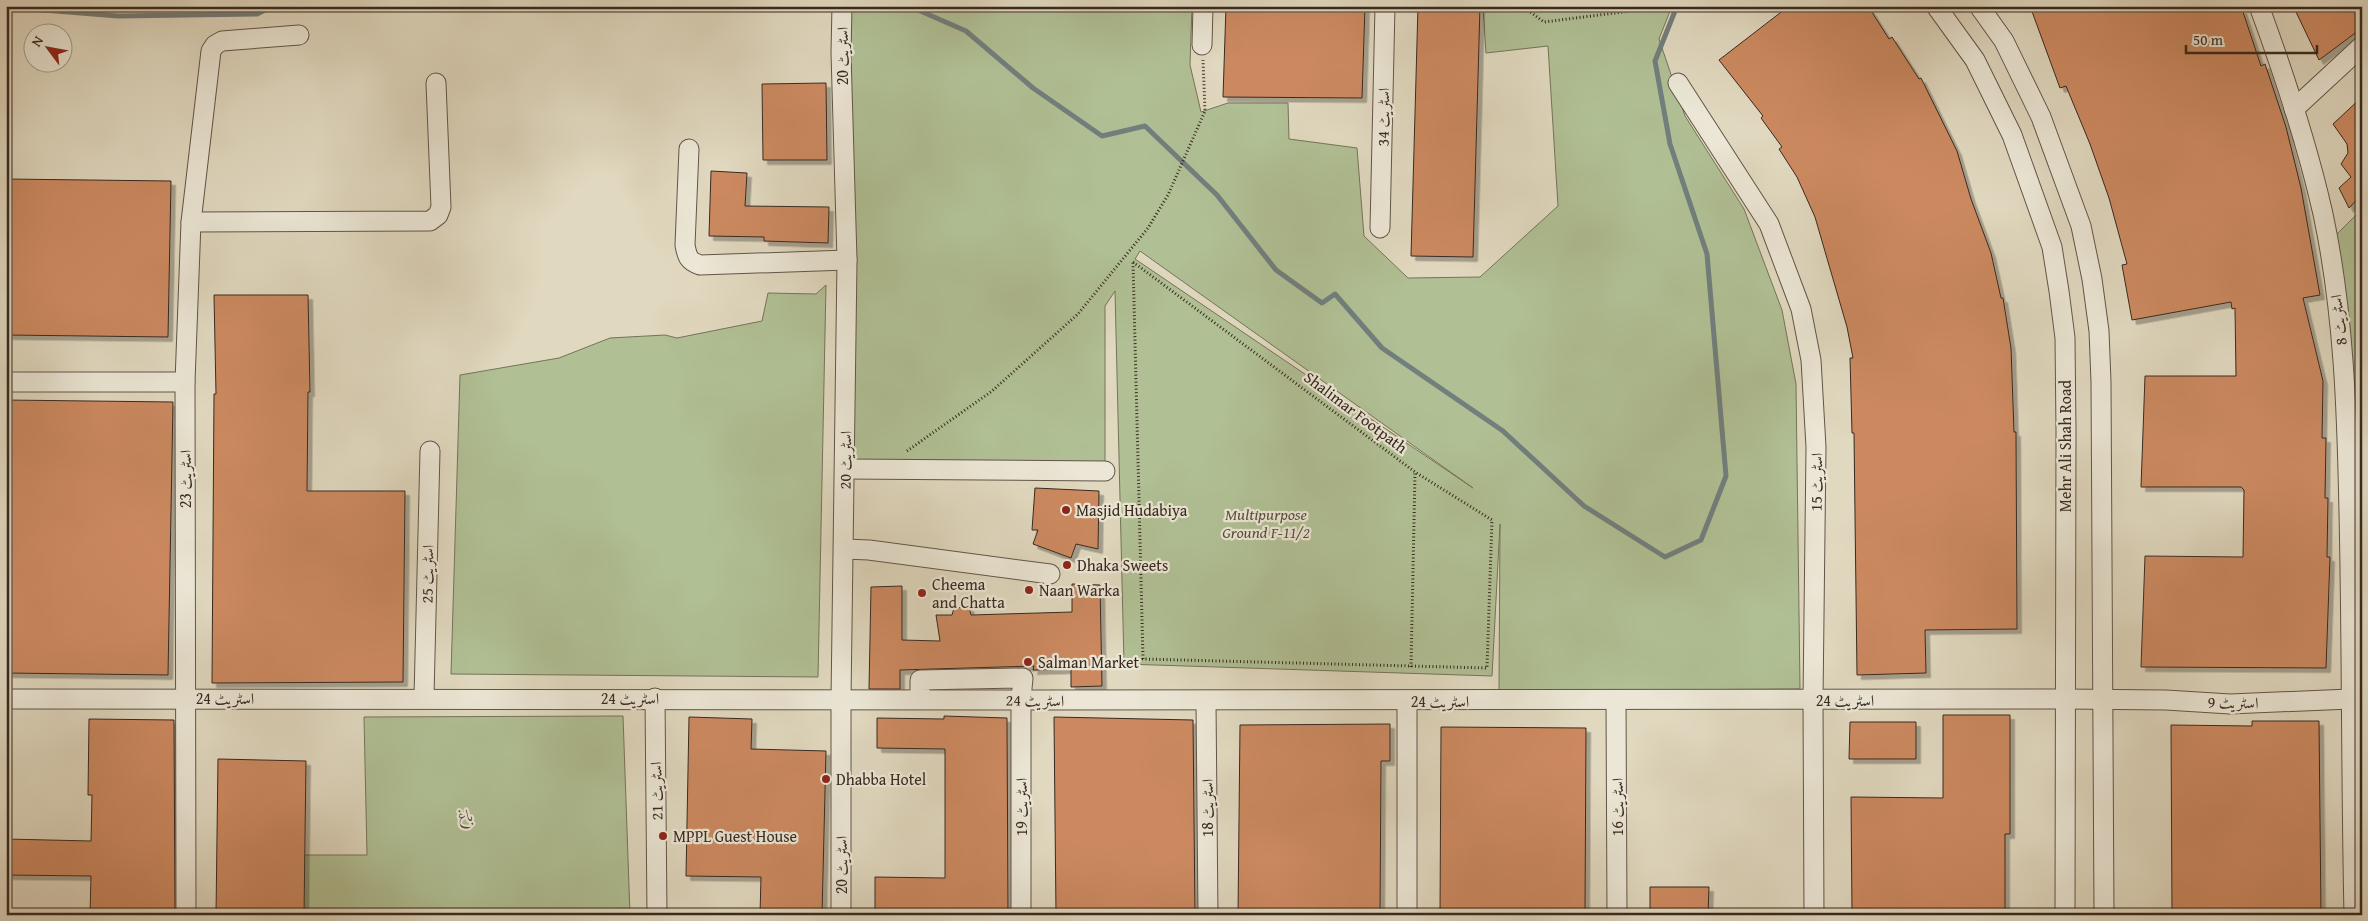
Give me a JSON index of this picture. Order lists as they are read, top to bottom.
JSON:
{
  "streets": {
    "street": [
      "اسٹریٹ 20",
      "اسٹریٹ 34",
      "اسٹریٹ 8",
      "Mehr Ali Shah Road",
      "اسٹریٹ 23",
      "اسٹریٹ 15",
      "اسٹریٹ 25",
      "اسٹریٹ 24",
      "اسٹریٹ 9",
      "اسٹریٹ 21",
      "اسٹریٹ 19",
      "اسٹریٹ 16",
      "اسٹریٹ 18"
    ],
    "path": ["Shalimar Footpath"]
  },
  "crossings": [
    ["اسٹریٹ 20", "اسٹریٹ 24"],
    ["اسٹریٹ 8", "اسٹریٹ 9"],
    ["Mehr Ali Shah Road", "اسٹریٹ 24"],
    ["Mehr Ali Shah Road", "اسٹریٹ 9"],
    ["اسٹریٹ 23", "اسٹریٹ 24"],
    ["اسٹریٹ 15", "اسٹریٹ 24"],
    ["اسٹریٹ 25", "اسٹریٹ 24"],
    ["اسٹریٹ 24", "اسٹریٹ 9"],
    ["اسٹریٹ 24", "اسٹریٹ 21"],
    ["اسٹریٹ 24", "اسٹریٹ 19"],
    ["اسٹریٹ 24", "اسٹریٹ 16"],
    ["اسٹریٹ 24", "اسٹریٹ 18"]
  ],
  "parks": ["Multipurpose Ground F-11/2", "باغ"],
  "places": [
    "Masjid Hudabiya",
    "Dhaka Sweets",
    "Naan Warka",
    "Cheema and Chatta",
    "Salman Market",
    "Dhabba Hotel",
    "MPPL Guest House"
  ],
  "scale_bar": "50 m",
  "north": "top left"
}
